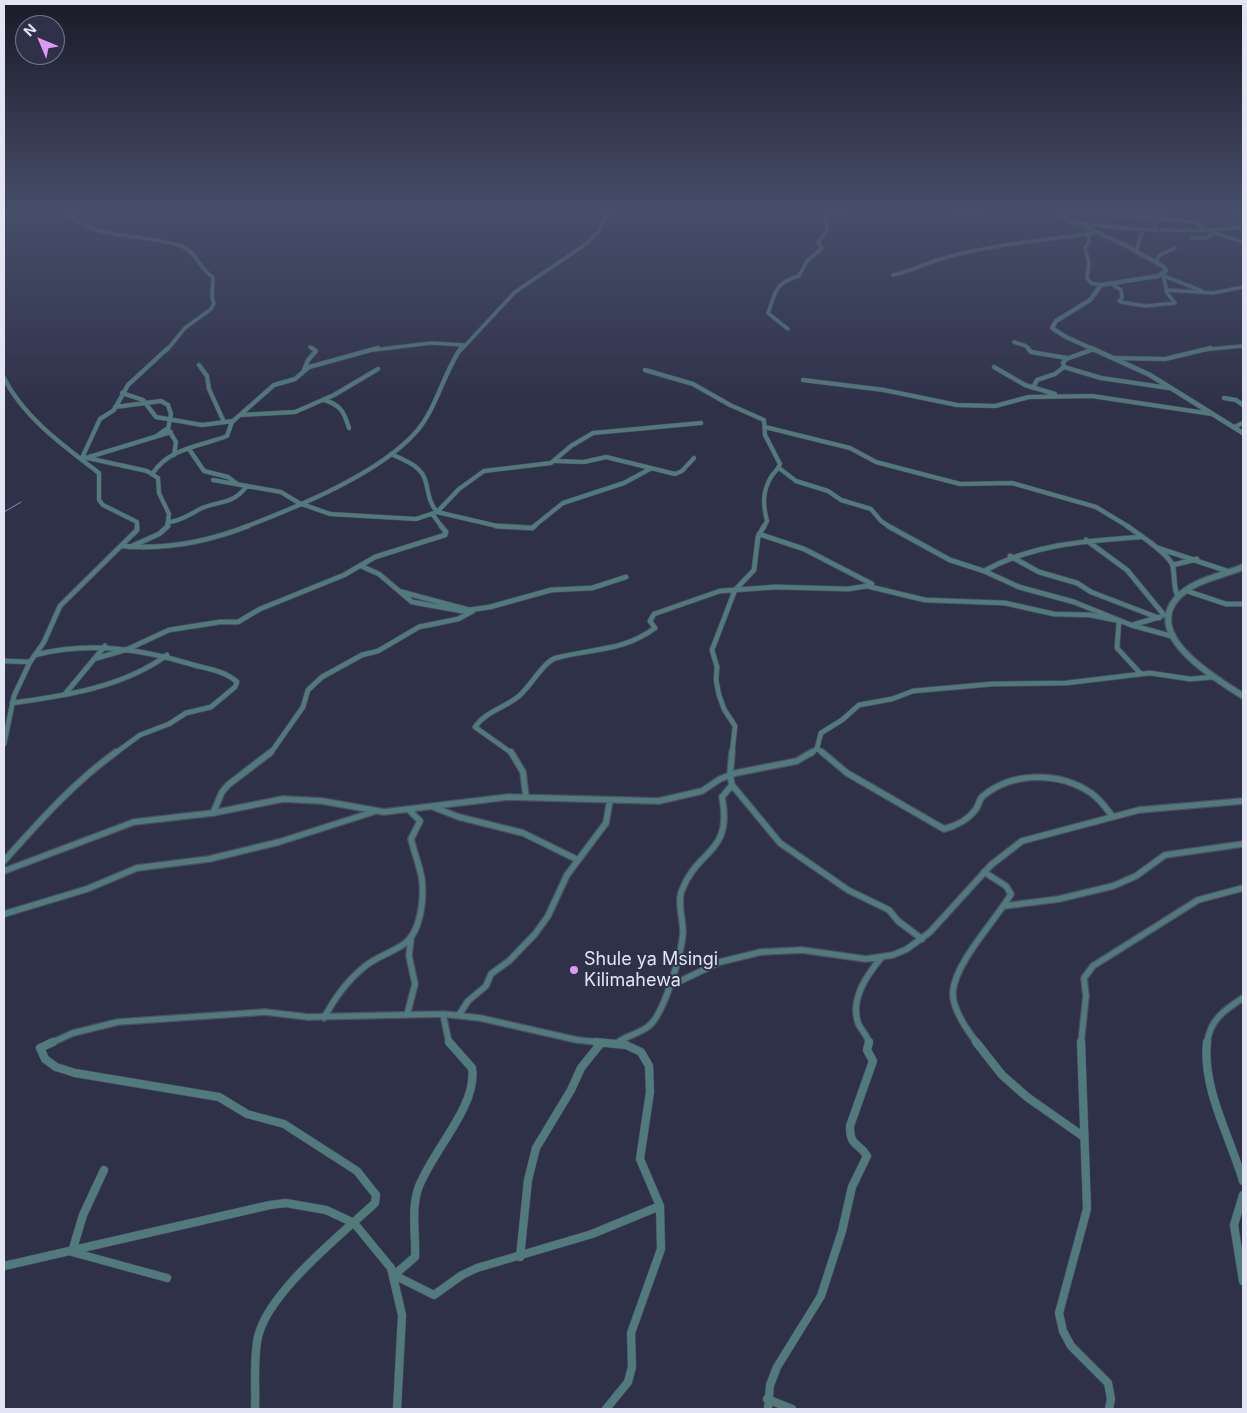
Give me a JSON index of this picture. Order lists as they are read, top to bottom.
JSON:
{
  "places": ["Shule ya Msingi Kilimahewa"],
  "north": "top left"
}
